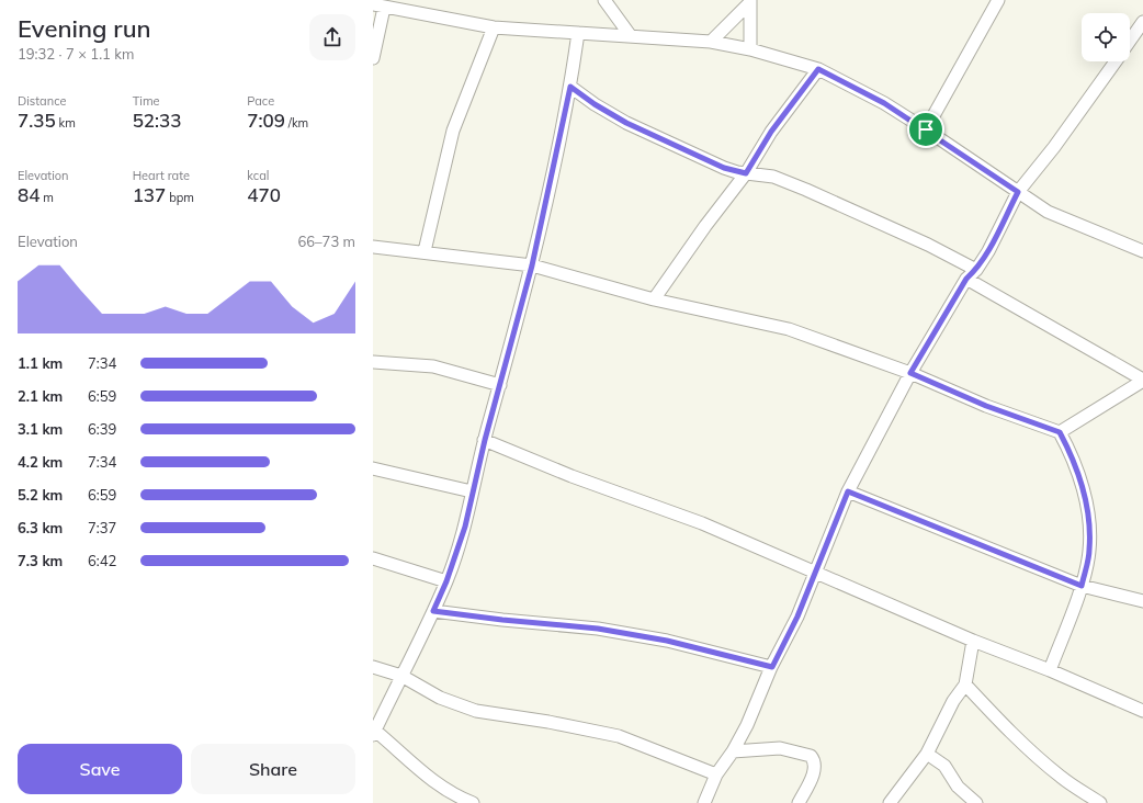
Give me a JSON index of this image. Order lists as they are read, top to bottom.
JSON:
{
  "page": {
    "heading": ["Evening run", "19:32 · 7 × 1.1 km"],
    "stats": [
      ["Distance", "7.35 km"],
      ["Time", "52:33"],
      ["Pace", "7:09 /km"],
      ["Elevation", "84 m"],
      ["Heart rate", "137 bpm"],
      ["kcal", "470"]
    ],
    "chart": ["Elevation", "66–73 m"],
    "list": [
      {
        "name": "1.1 km",
        "note": "7:34"
      },
      {
        "name": "2.1 km",
        "note": "6:59"
      },
      {
        "name": "3.1 km",
        "note": "6:39"
      },
      {
        "name": "4.2 km",
        "note": "7:34"
      },
      {
        "name": "5.2 km",
        "note": "6:59"
      },
      {
        "name": "6.3 km",
        "note": "7:37"
      },
      {
        "name": "7.3 km",
        "note": "6:42"
      }
    ],
    "buttons": ["Save", "Share"]
  }
}
